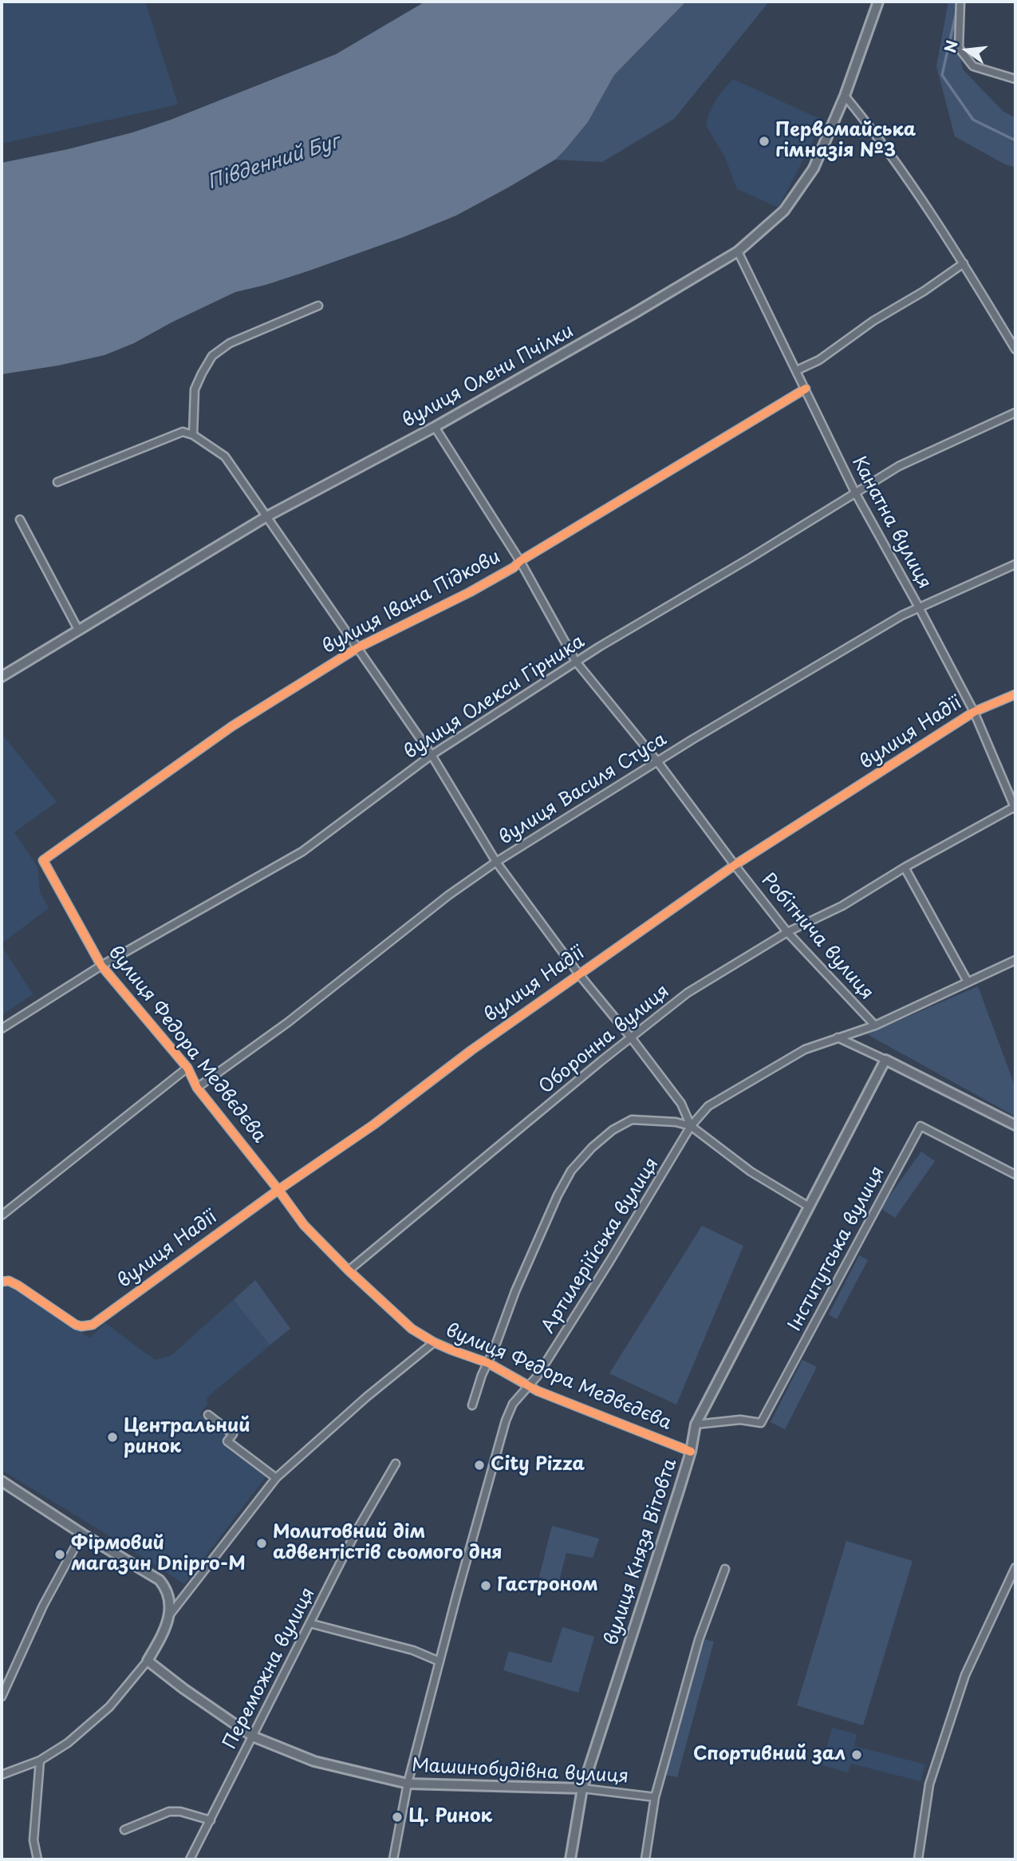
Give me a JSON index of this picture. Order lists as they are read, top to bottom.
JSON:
{
  "streets": {
    "street": [
      "вулиця Олени Пчілки",
      "Канатна вулиця",
      "вулиця Івана Підкови",
      "вулиця Олекси Гірника",
      "вулиця Надії",
      "вулиця Василя Стуса",
      "Робітнича вулиця",
      "Оборонна вулиця",
      "вулиця Федора Медвєдєва",
      "Артилерійська вулиця",
      "Інститутська вулиця",
      "вулиця Князя Вітовта",
      "Переможна вулиця",
      "Машинобудівна вулиця"
    ]
  },
  "crossings": [
    ["вулиця Олени Пчілки", "Канатна вулиця"],
    ["вулиця Олени Пчілки", "Робітнича вулиця"],
    ["Канатна вулиця", "вулиця Івана Підкови"],
    ["Канатна вулиця", "вулиця Олекси Гірника"],
    ["Канатна вулиця", "вулиця Надії"],
    ["Канатна вулиця", "вулиця Василя Стуса"],
    ["Канатна вулиця", "Оборонна вулиця"],
    ["вулиця Івана Підкови", "Робітнича вулиця"],
    ["вулиця Івана Підкови", "вулиця Федора Медвєдєва"],
    ["вулиця Олекси Гірника", "Робітнича вулиця"],
    ["вулиця Олекси Гірника", "вулиця Федора Медвєдєва"],
    ["вулиця Надії", "Робітнича вулиця"],
    ["вулиця Надії", "вулиця Федора Медвєдєва"],
    ["вулиця Василя Стуса", "Робітнича вулиця"],
    ["вулиця Василя Стуса", "вулиця Федора Медвєдєва"],
    ["Робітнича вулиця", "Оборонна вулиця"],
    ["Робітнича вулиця", "Артилерійська вулиця"],
    ["Оборонна вулиця", "вулиця Федора Медвєдєва"],
    ["вулиця Федора Медвєдєва", "Артилерійська вулиця"],
    ["вулиця Федора Медвєдєва", "вулиця Князя Вітовта"],
    ["Артилерійська вулиця", "Машинобудівна вулиця"],
    ["Інститутська вулиця", "вулиця Князя Вітовта"],
    ["вулиця Князя Вітовта", "Машинобудівна вулиця"],
    ["Переможна вулиця", "Машинобудівна вулиця"]
  ],
  "water": ["Південний Буг"],
  "places": [
    "Первомайська гімназія №3",
    "Центральний ринок",
    "City Pizza",
    "Молитовний дім адвентістів сьомого дня",
    "Фірмовий магазин Dnipro-M",
    "Гастроном",
    "Спортивний зал",
    "Ц. Ринок"
  ],
  "north": "left"
}
